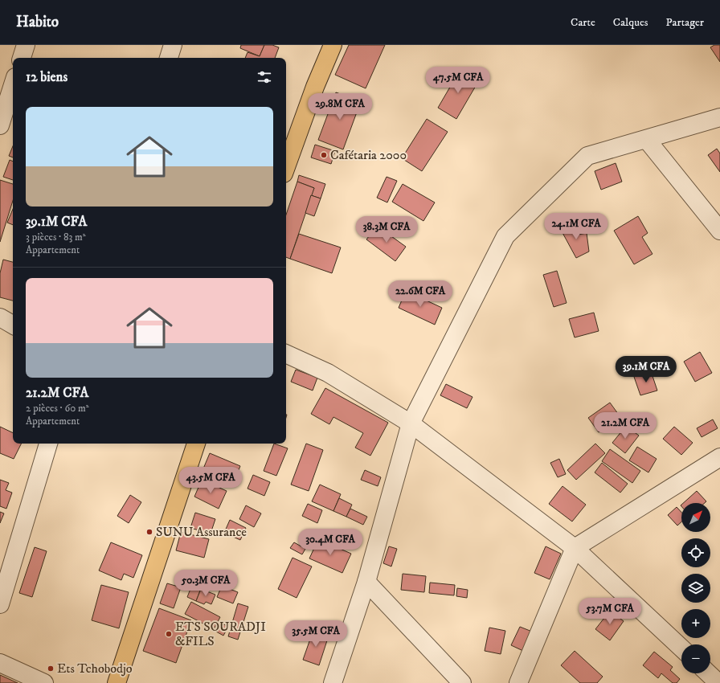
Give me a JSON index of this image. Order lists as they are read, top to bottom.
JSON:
{
  "places": [
    "Cafétaria 2000",
    "SUNU Assurance",
    "ETS SOURADJI &FILS",
    "Ets Tchobodjo"
  ],
  "north": "top right",
  "page": {
    "header": "Habito",
    "nav": ["Carte", "Calques", "Partager"],
    "heading": "12 biens",
    "price": [
      "47.5M CFA",
      "29.8M CFA",
      "24.1M CFA",
      "38.3M CFA",
      "22.6M CFA",
      "39.1M CFA",
      "21.2M CFA",
      "43.5M CFA",
      "30.4M CFA",
      "50.3M CFA",
      "53.7M CFA",
      "35.5M CFA"
    ],
    "list": [
      {
        "name": "39.1M CFA",
        "note": "3 pièces · 83 m² · Appartement"
      },
      {
        "name": "21.2M CFA",
        "note": "2 pièces · 60 m² · Appartement"
      }
    ],
    "map_buttons": ["+", "−"]
  }
}
